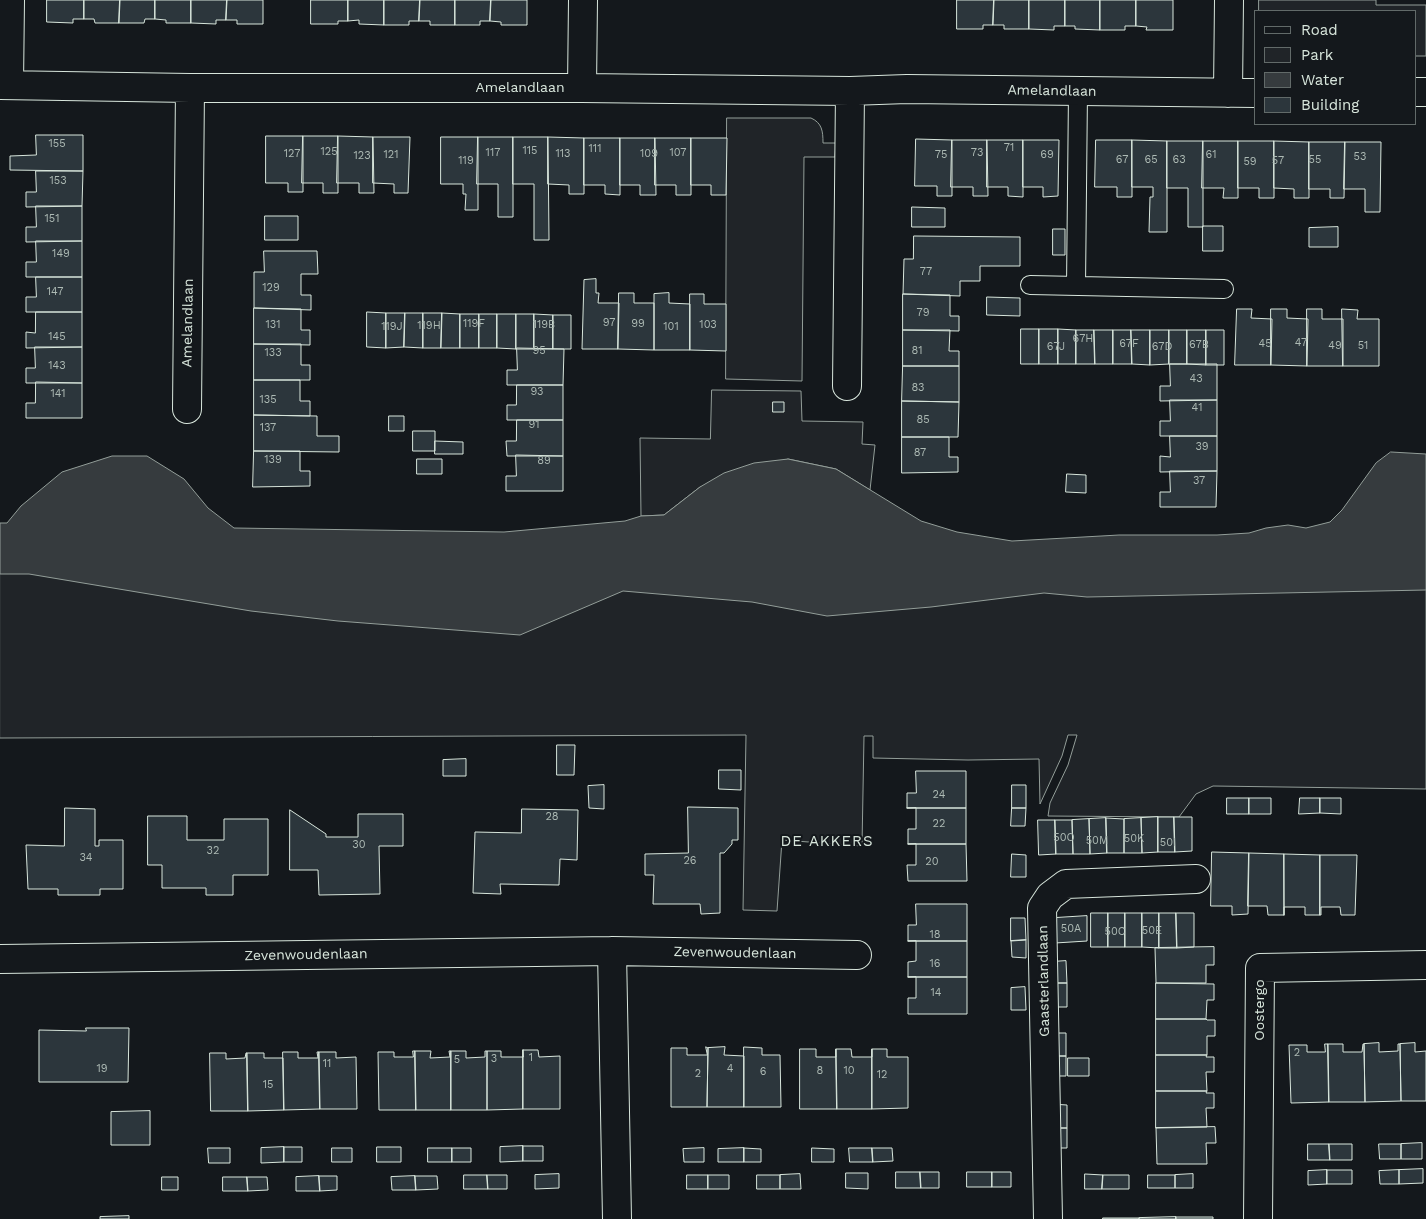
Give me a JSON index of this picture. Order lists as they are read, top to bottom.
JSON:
{
  "streets": {
    "street": [
      "Amelandlaan",
      "Zevenwoudenlaan",
      "Gaasterlandlaan",
      "Oostergo"
    ]
  },
  "districts": ["DE AKKERS"],
  "house_numbers": [
    "155",
    "71",
    "111",
    "115",
    "125",
    "117",
    "107",
    "73",
    "127",
    "113",
    "109",
    "121",
    "75",
    "69",
    "61",
    "123",
    "53",
    "67",
    "65",
    "63",
    "55",
    "119",
    "57",
    "59",
    "153",
    "151",
    "149",
    "77",
    "129",
    "147",
    "79",
    "97",
    "119F",
    "99",
    "131",
    "119B",
    "103",
    "119H",
    "119J",
    "101",
    "145",
    "67H",
    "47",
    "67F",
    "45",
    "67B",
    "49",
    "51",
    "67J",
    "67D",
    "95",
    "81",
    "133",
    "143",
    "43",
    "83",
    "93",
    "141",
    "135",
    "41",
    "85",
    "91",
    "137",
    "39",
    "87",
    "139",
    "89",
    "37",
    "24",
    "28",
    "22",
    "50O",
    "50K",
    "50M",
    "50I",
    "30",
    "32",
    "34",
    "26",
    "20",
    "50A",
    "50E",
    "50C",
    "18",
    "16",
    "14",
    "2",
    "1",
    "3",
    "5",
    "11",
    "19",
    "4",
    "8",
    "10",
    "6",
    "2",
    "12",
    "15"
  ],
  "legend": [
    "Road",
    "Park",
    "Water",
    "Building"
  ]
}
